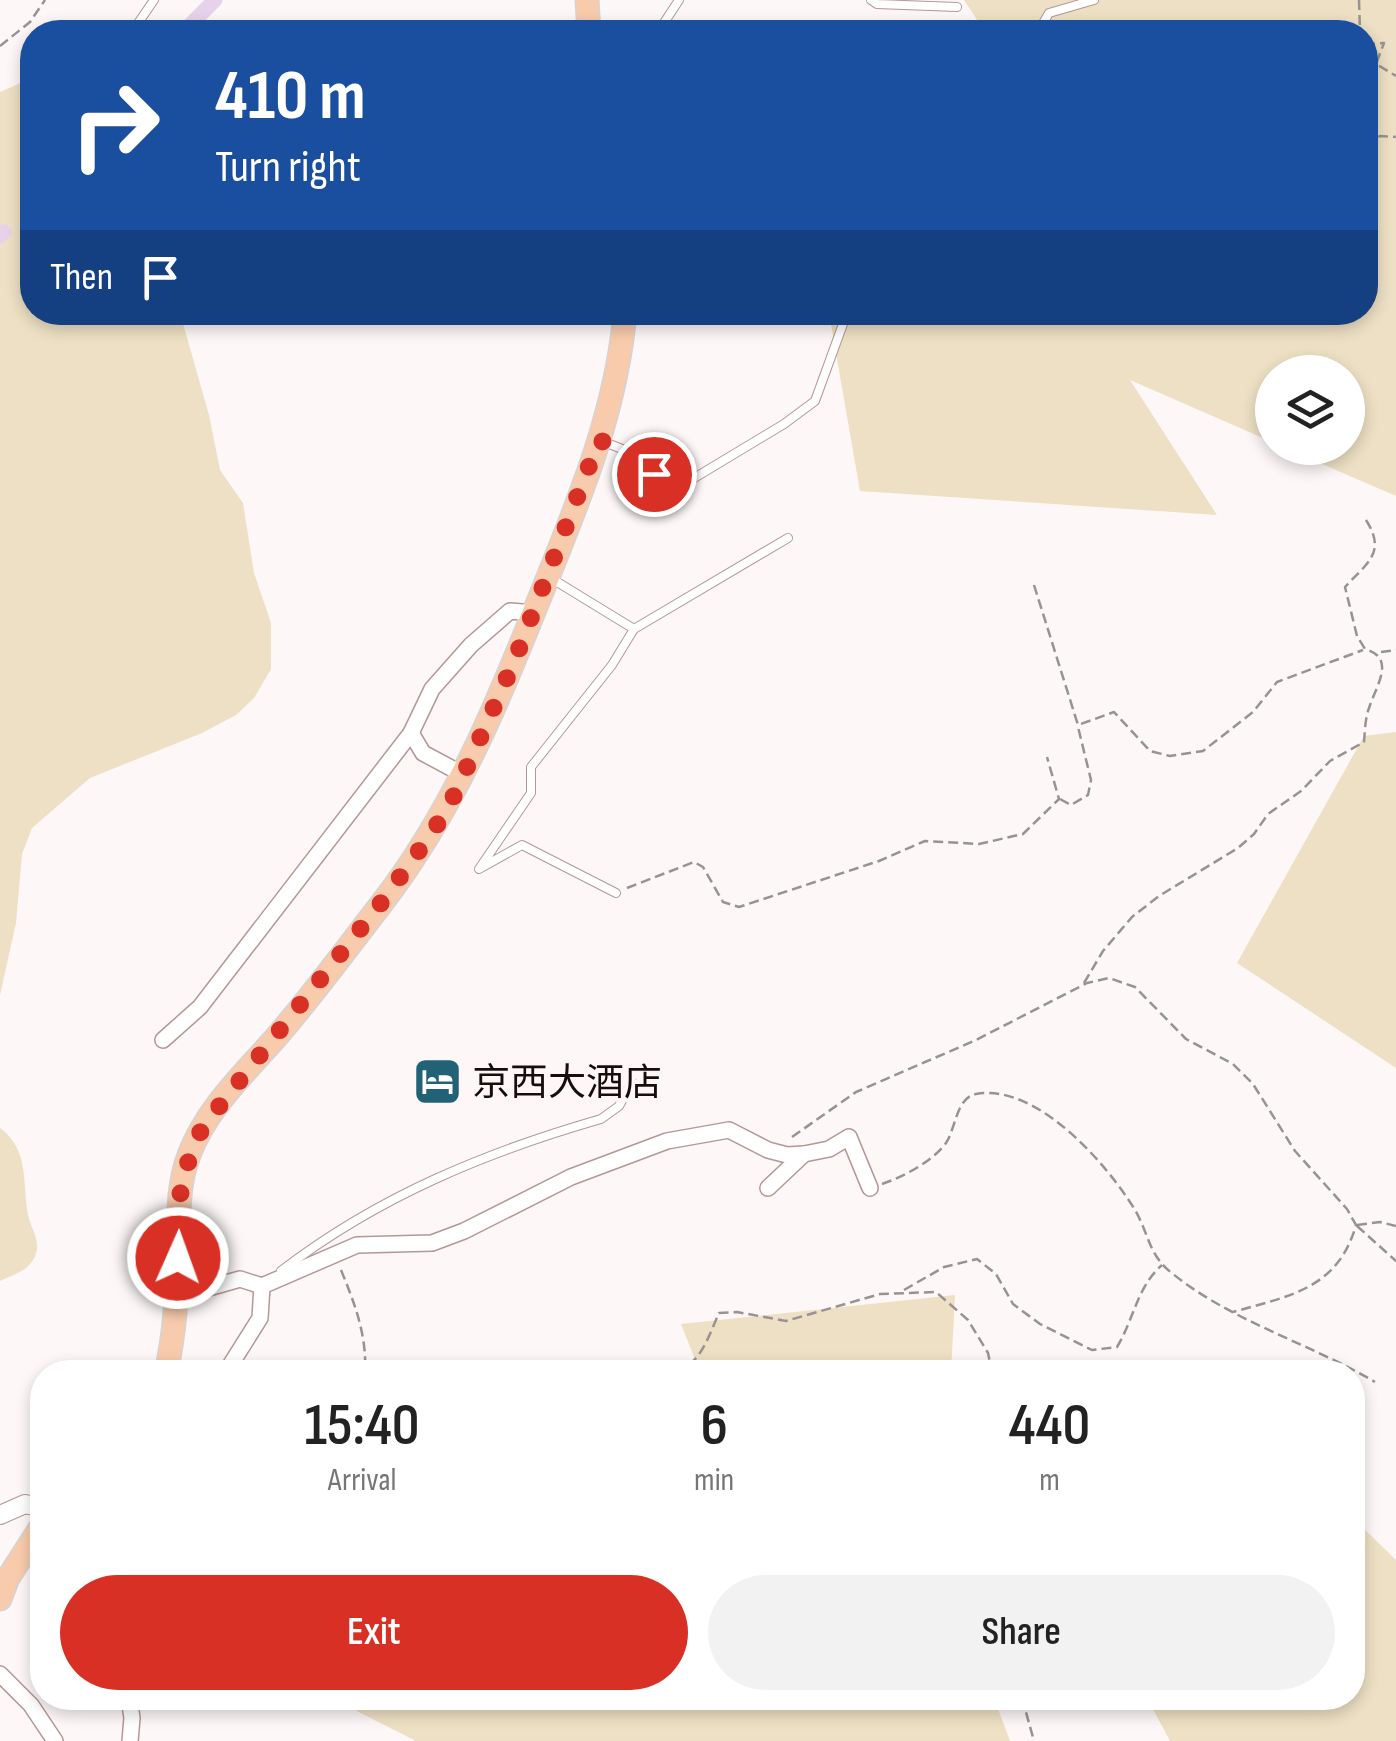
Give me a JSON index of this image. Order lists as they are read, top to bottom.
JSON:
{
  "places": {
    "hotel": ["京西大酒店"]
  },
  "page": {
    "turn": ["410 m", "Turn right"],
    "then": "Then",
    "eta": [
      "15:40",
      "Arrival",
      "6",
      "min",
      "440",
      "m"
    ],
    "buttons": ["Exit", "Share"]
  }
}
